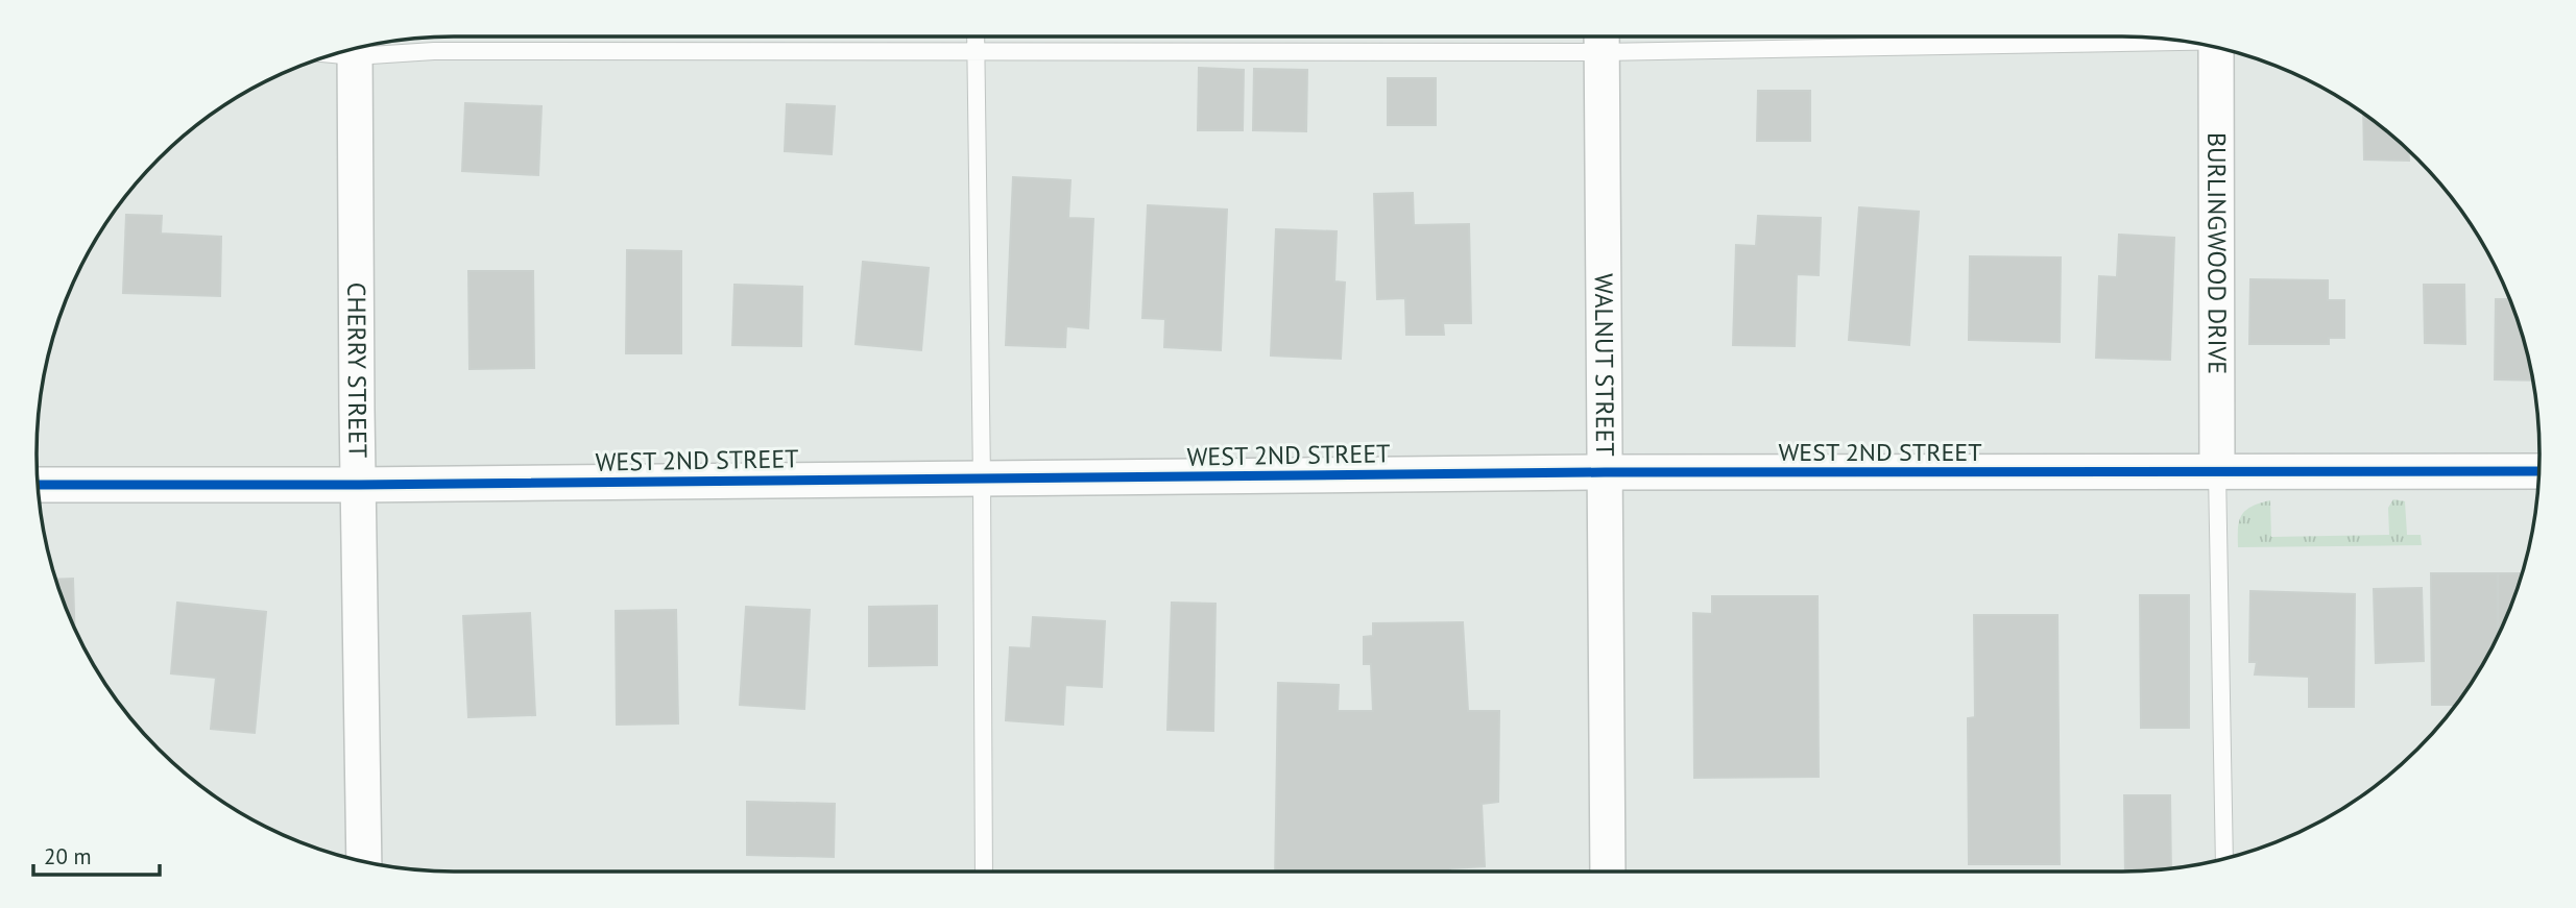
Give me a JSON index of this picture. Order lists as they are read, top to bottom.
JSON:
{
  "streets": {
    "street": [
      "BURLINGWOOD DRIVE",
      "WALNUT STREET",
      "CHERRY STREET",
      "WEST 2ND STREET"
    ]
  },
  "crossings": [
    ["BURLINGWOOD DRIVE", "WEST 2ND STREET"],
    ["WALNUT STREET", "WEST 2ND STREET"],
    ["CHERRY STREET", "WEST 2ND STREET"]
  ],
  "scale_bar": "20 m"
}
